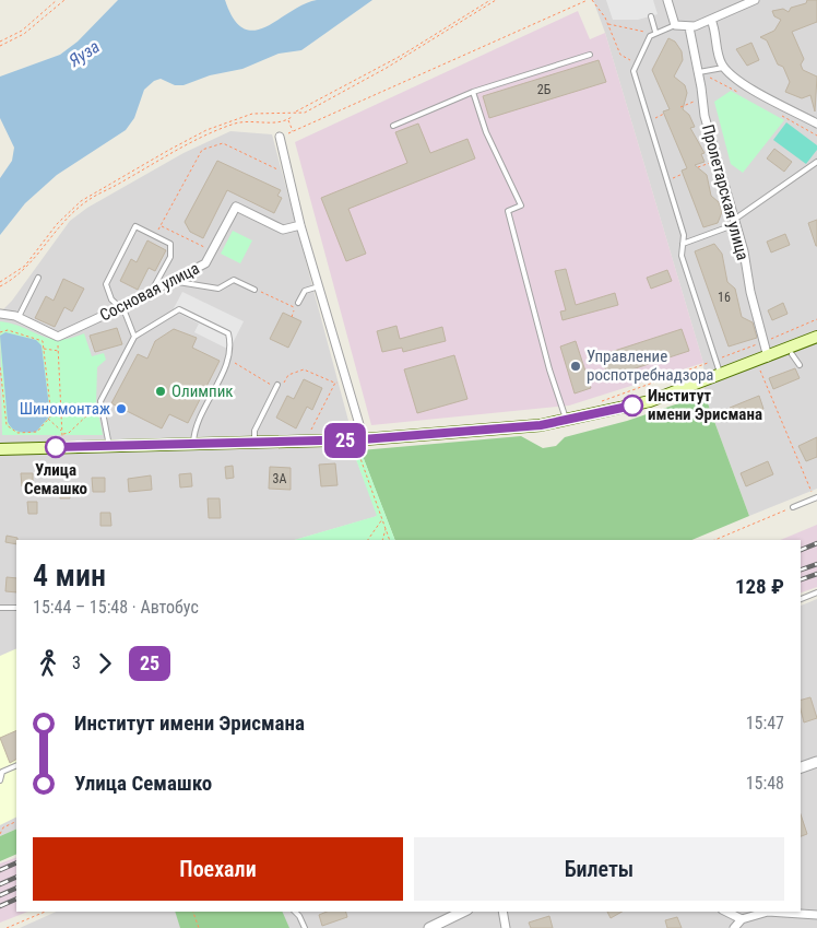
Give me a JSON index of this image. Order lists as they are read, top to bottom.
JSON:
{
  "streets": {
    "street": ["Пролетарская улица", "Сосновая улица"]
  },
  "water": ["Яуза"],
  "places": [
    "Управление роспотребнадзора",
    "Олимпик",
    "Институт имени Эрисмана",
    "Шиномонтаж",
    "Улица Семашко"
  ],
  "lines": ["bus line 25"],
  "house_numbers": ["2Б", "16", "3А"],
  "page": {
    "on_map": "25",
    "heading": ["4 мин", "15:44 – 15:48 · Автобус", "128 ₽"],
    "legs": ["3", "25"],
    "list": [
      {
        "name": "Институт имени Эрисмана",
        "value": "15:47"
      },
      {
        "name": "Улица Семашко",
        "value": "15:48"
      }
    ],
    "buttons": ["Поехали", "Билеты"]
  }
}
